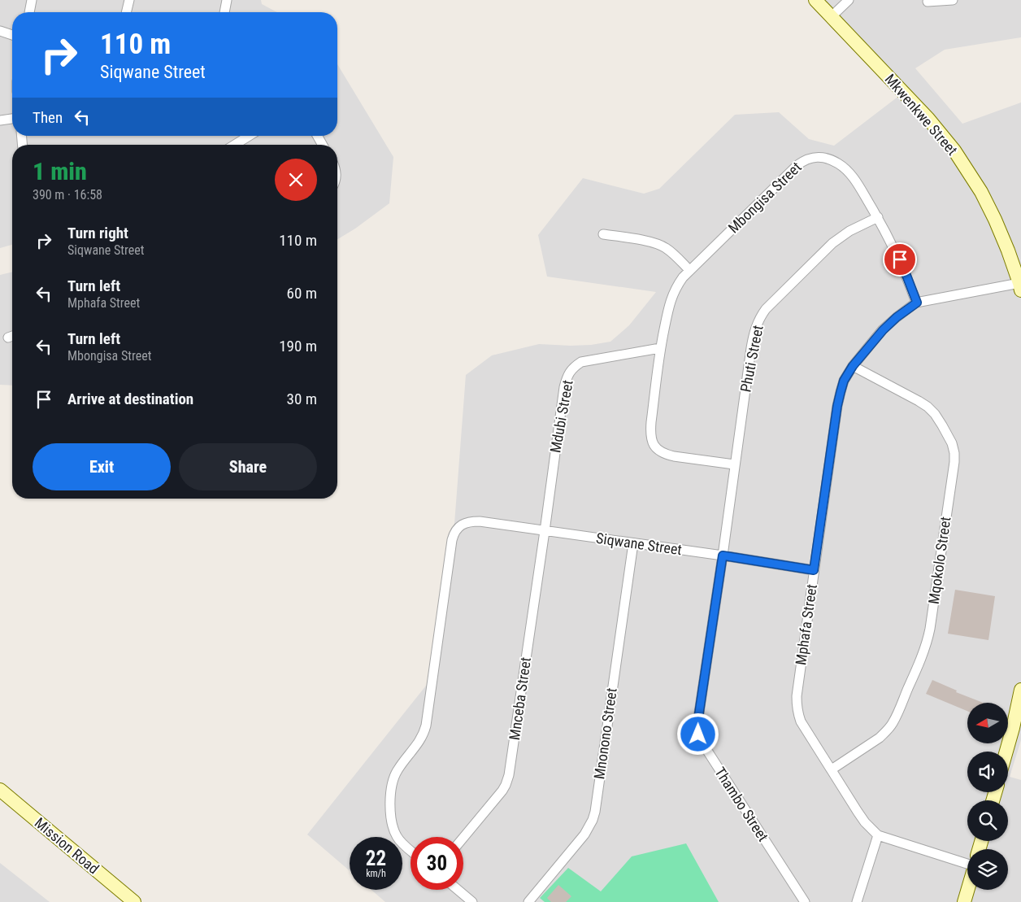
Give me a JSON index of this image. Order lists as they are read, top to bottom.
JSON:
{
  "streets": {
    "street": [
      "Mkwenkwe Street",
      "Mbongisa Street",
      "Phuti Street",
      "Mdubi Street",
      "Siqwane Street",
      "Mqokolo Street",
      "Mphafa Street",
      "Mnceba Street",
      "Mnonono Street",
      "Thambo Street",
      "Mission Road"
    ]
  },
  "crossings": [
    ["Mkwenkwe Street", "Mphafa Street"],
    ["Mbongisa Street", "Phuti Street"],
    ["Mbongisa Street", "Mdubi Street"],
    ["Mbongisa Street", "Mphafa Street"],
    ["Phuti Street", "Siqwane Street"],
    ["Phuti Street", "Thambo Street"],
    ["Mdubi Street", "Siqwane Street"],
    ["Mdubi Street", "Mnceba Street"],
    ["Siqwane Street", "Mphafa Street"],
    ["Siqwane Street", "Mnceba Street"],
    ["Siqwane Street", "Mnonono Street"],
    ["Siqwane Street", "Thambo Street"],
    ["Mqokolo Street", "Mphafa Street"]
  ],
  "north": "left",
  "page": {
    "turn": ["110 m", "Siqwane Street"],
    "then": "Then",
    "heading": ["1 min", "390 m · 16:58"],
    "list": [
      {
        "name": "Turn right",
        "note": "Siqwane Street",
        "value": "110 m"
      },
      {
        "name": "Turn left",
        "note": "Mphafa Street",
        "value": "60 m"
      },
      {
        "name": "Turn left",
        "note": "Mbongisa Street",
        "value": "190 m"
      },
      {
        "name": "Arrive at destination",
        "value": "30 m"
      }
    ],
    "buttons": ["Exit", "Share"],
    "speed": "22 km/h",
    "limit": "30"
  }
}
